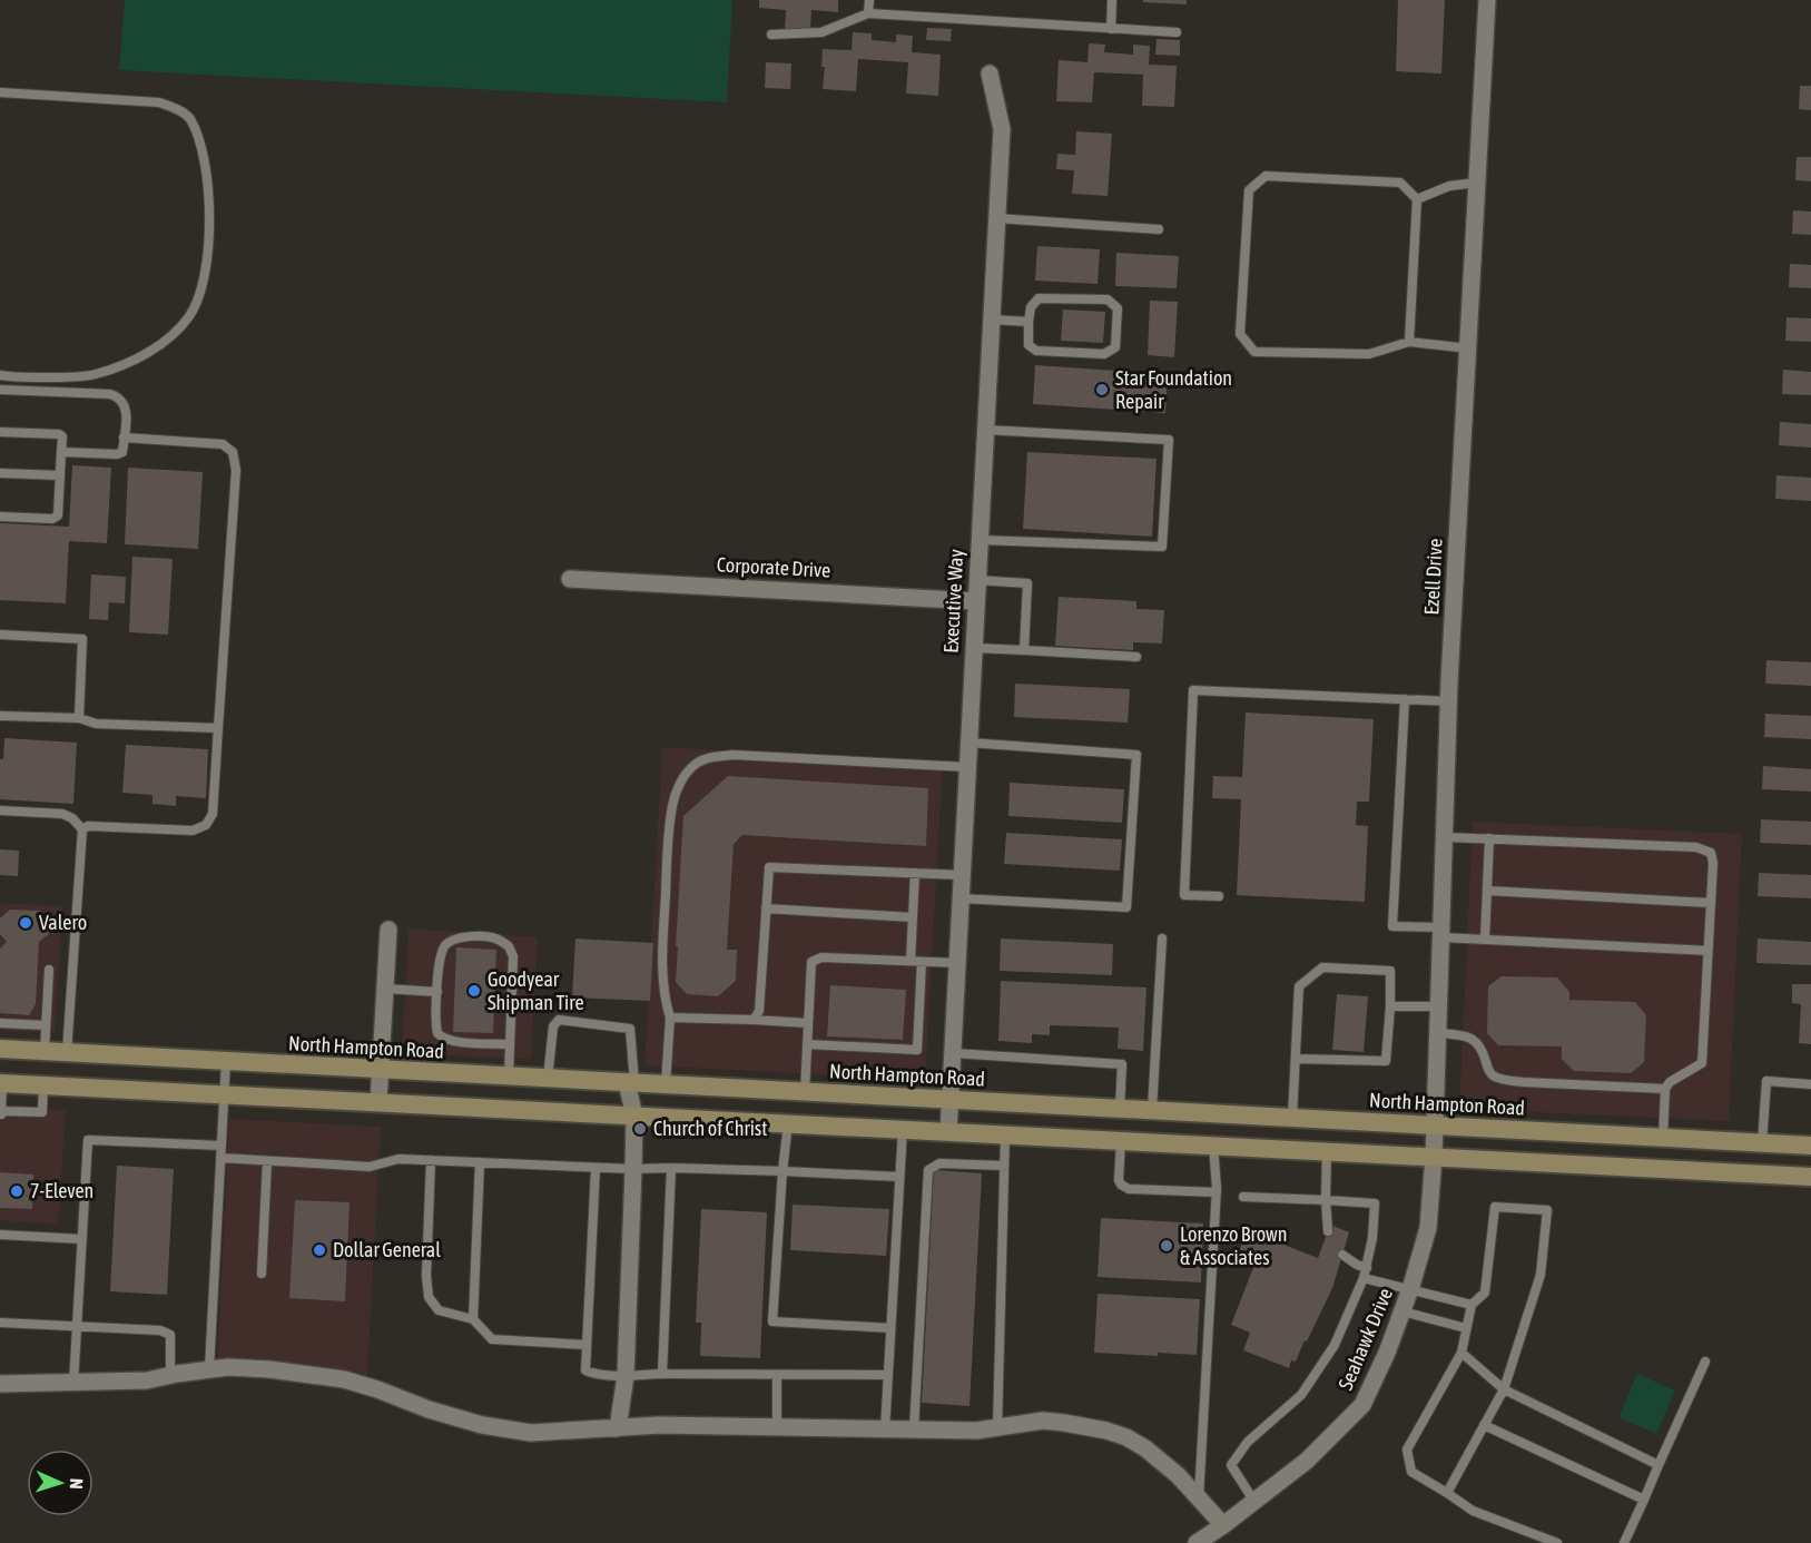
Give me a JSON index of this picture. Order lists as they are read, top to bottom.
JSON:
{
  "streets": {
    "main road": ["North Hampton Road"],
    "street": [
      "Corporate Drive",
      "Ezell Drive",
      "Executive Way",
      "Seahawk Drive"
    ]
  },
  "crossings": [
    ["Corporate Drive", "Executive Way"],
    ["Ezell Drive", "North Hampton Road"],
    ["Ezell Drive", "Seahawk Drive"],
    ["Executive Way", "North Hampton Road"]
  ],
  "places": [
    "Star Foundation Repair",
    "Valero",
    "Goodyear Shipman Tire",
    "Church of Christ",
    "7-Eleven",
    "Lorenzo Brown & Associates",
    "Dollar General"
  ],
  "north": "right"
}
